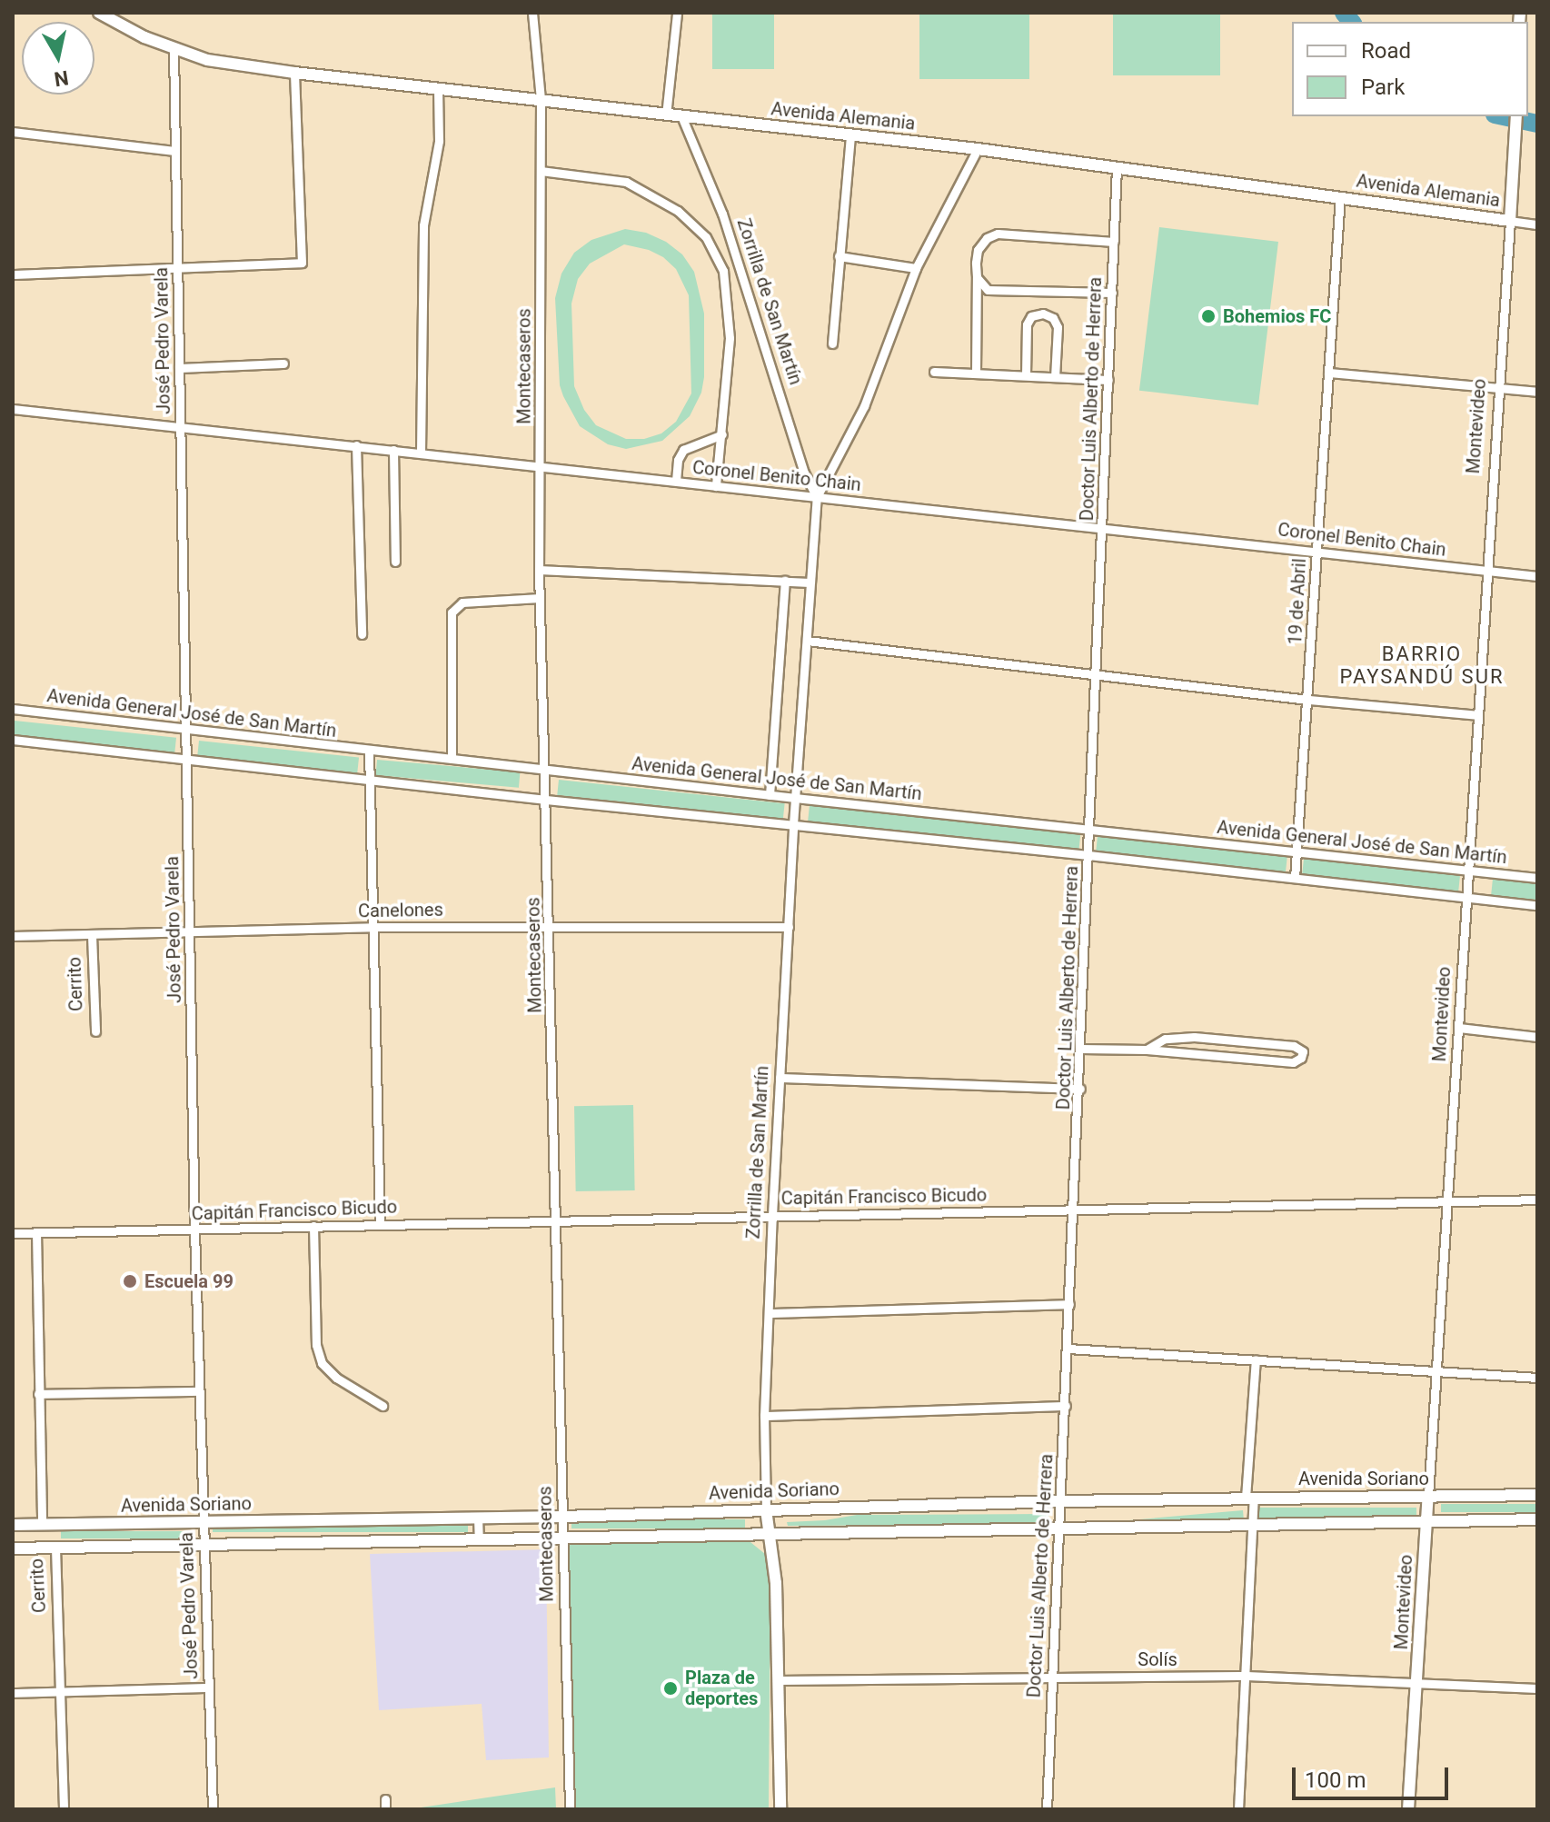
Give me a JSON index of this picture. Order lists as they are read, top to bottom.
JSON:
{
  "streets": {
    "street": [
      "Avenida Alemania",
      "Zorrilla de San Martín",
      "José Pedro Varela",
      "Montecaseros",
      "Doctor Luis Alberto de Herrera",
      "Montevideo",
      "Coronel Benito Chain",
      "19 de Abril",
      "Avenida General José de San Martín",
      "Canelones",
      "Cerrito",
      "Capitán Francisco Bicudo",
      "Avenida Soriano",
      "Solís"
    ]
  },
  "crossings": [
    ["Avenida Alemania", "Zorrilla de San Martín"],
    ["Avenida Alemania", "José Pedro Varela"],
    ["Avenida Alemania", "Montecaseros"],
    ["Avenida Alemania", "Doctor Luis Alberto de Herrera"],
    ["Avenida Alemania", "Montevideo"],
    ["Avenida Alemania", "19 de Abril"],
    ["Zorrilla de San Martín", "Coronel Benito Chain"],
    ["Zorrilla de San Martín", "Avenida General José de San Martín"],
    ["Zorrilla de San Martín", "Canelones"],
    ["Zorrilla de San Martín", "Capitán Francisco Bicudo"],
    ["Zorrilla de San Martín", "Avenida Soriano"],
    ["Zorrilla de San Martín", "Solís"],
    ["José Pedro Varela", "Coronel Benito Chain"],
    ["José Pedro Varela", "Avenida General José de San Martín"],
    ["José Pedro Varela", "Canelones"],
    ["José Pedro Varela", "Capitán Francisco Bicudo"],
    ["José Pedro Varela", "Avenida Soriano"],
    ["Montecaseros", "Coronel Benito Chain"],
    ["Montecaseros", "Avenida General José de San Martín"],
    ["Montecaseros", "Canelones"],
    ["Montecaseros", "Capitán Francisco Bicudo"],
    ["Montecaseros", "Avenida Soriano"],
    ["Doctor Luis Alberto de Herrera", "Coronel Benito Chain"],
    ["Doctor Luis Alberto de Herrera", "Avenida General José de San Martín"],
    ["Doctor Luis Alberto de Herrera", "Capitán Francisco Bicudo"],
    ["Doctor Luis Alberto de Herrera", "Avenida Soriano"],
    ["Doctor Luis Alberto de Herrera", "Solís"],
    ["Montevideo", "Coronel Benito Chain"],
    ["Montevideo", "Avenida General José de San Martín"],
    ["Montevideo", "Capitán Francisco Bicudo"],
    ["Montevideo", "Avenida Soriano"],
    ["Montevideo", "Solís"],
    ["Coronel Benito Chain", "19 de Abril"],
    ["19 de Abril", "Avenida General José de San Martín"],
    ["Canelones", "Cerrito"],
    ["Cerrito", "Capitán Francisco Bicudo"],
    ["Cerrito", "Avenida Soriano"]
  ],
  "districts": ["BARRIO PAYSANDÚ SUR"],
  "places": ["Bohemios FC", "Escuela 99", "Plaza de deportes"],
  "legend": ["Road", "Park"],
  "scale_bar": "100 m",
  "north": "bottom"
}
